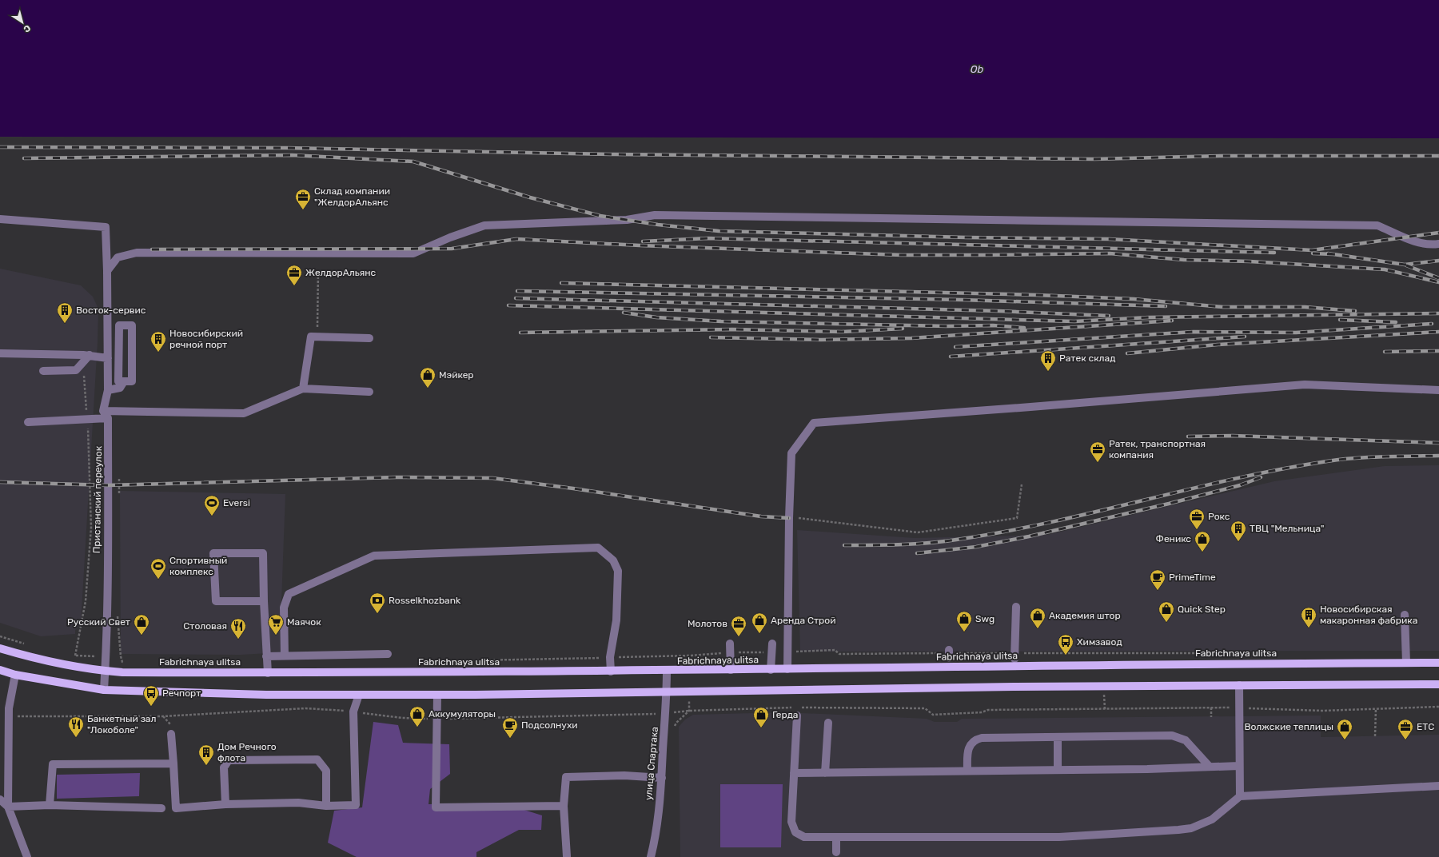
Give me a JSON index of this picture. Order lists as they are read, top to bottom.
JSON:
{
  "streets": {
    "main road": ["Fabrichnaya ulitsa"],
    "street": ["Пристанский переулок", "улица Спартака"]
  },
  "crossings": [
    ["Пристанский переулок", "Fabrichnaya ulitsa"],
    ["Fabrichnaya ulitsa", "улица Спартака"]
  ],
  "water": ["Ob"],
  "places": {
    "office": [
      "Склад компании \"ЖелдорАльянс",
      "ЖелдорАльянс",
      "Ратек, транспортная компания",
      "Рокс",
      "Молотов",
      "ЕТС"
    ],
    "building": [
      "Восток-сервис",
      "Новосибирский речной порт",
      "Ратек склад",
      "ТВЦ \"Мельница\"",
      "Новосибирская макаронная фабрика",
      "Дом Речного флота"
    ],
    "shop": [
      "Мэйкер",
      "Феникс",
      "Quick Step",
      "Академия штор",
      "Swg",
      "Аренда Строй",
      "Русский Свет",
      "Аккумуляторы",
      "Герда",
      "Волжские теплицы"
    ],
    "sports": ["Eversi", "Спортивный комплекс"],
    "cafe": ["PrimeTime", "Подсолнухи"],
    "bank": ["Rosselkhozbank"],
    "supermarket": ["Маячок"],
    "restaurant": ["Столовая", "Банкетный зал \"Локоболе\""],
    "bus stop": ["Химзавод", "Речпорт"]
  },
  "north": "bottom right"
}
